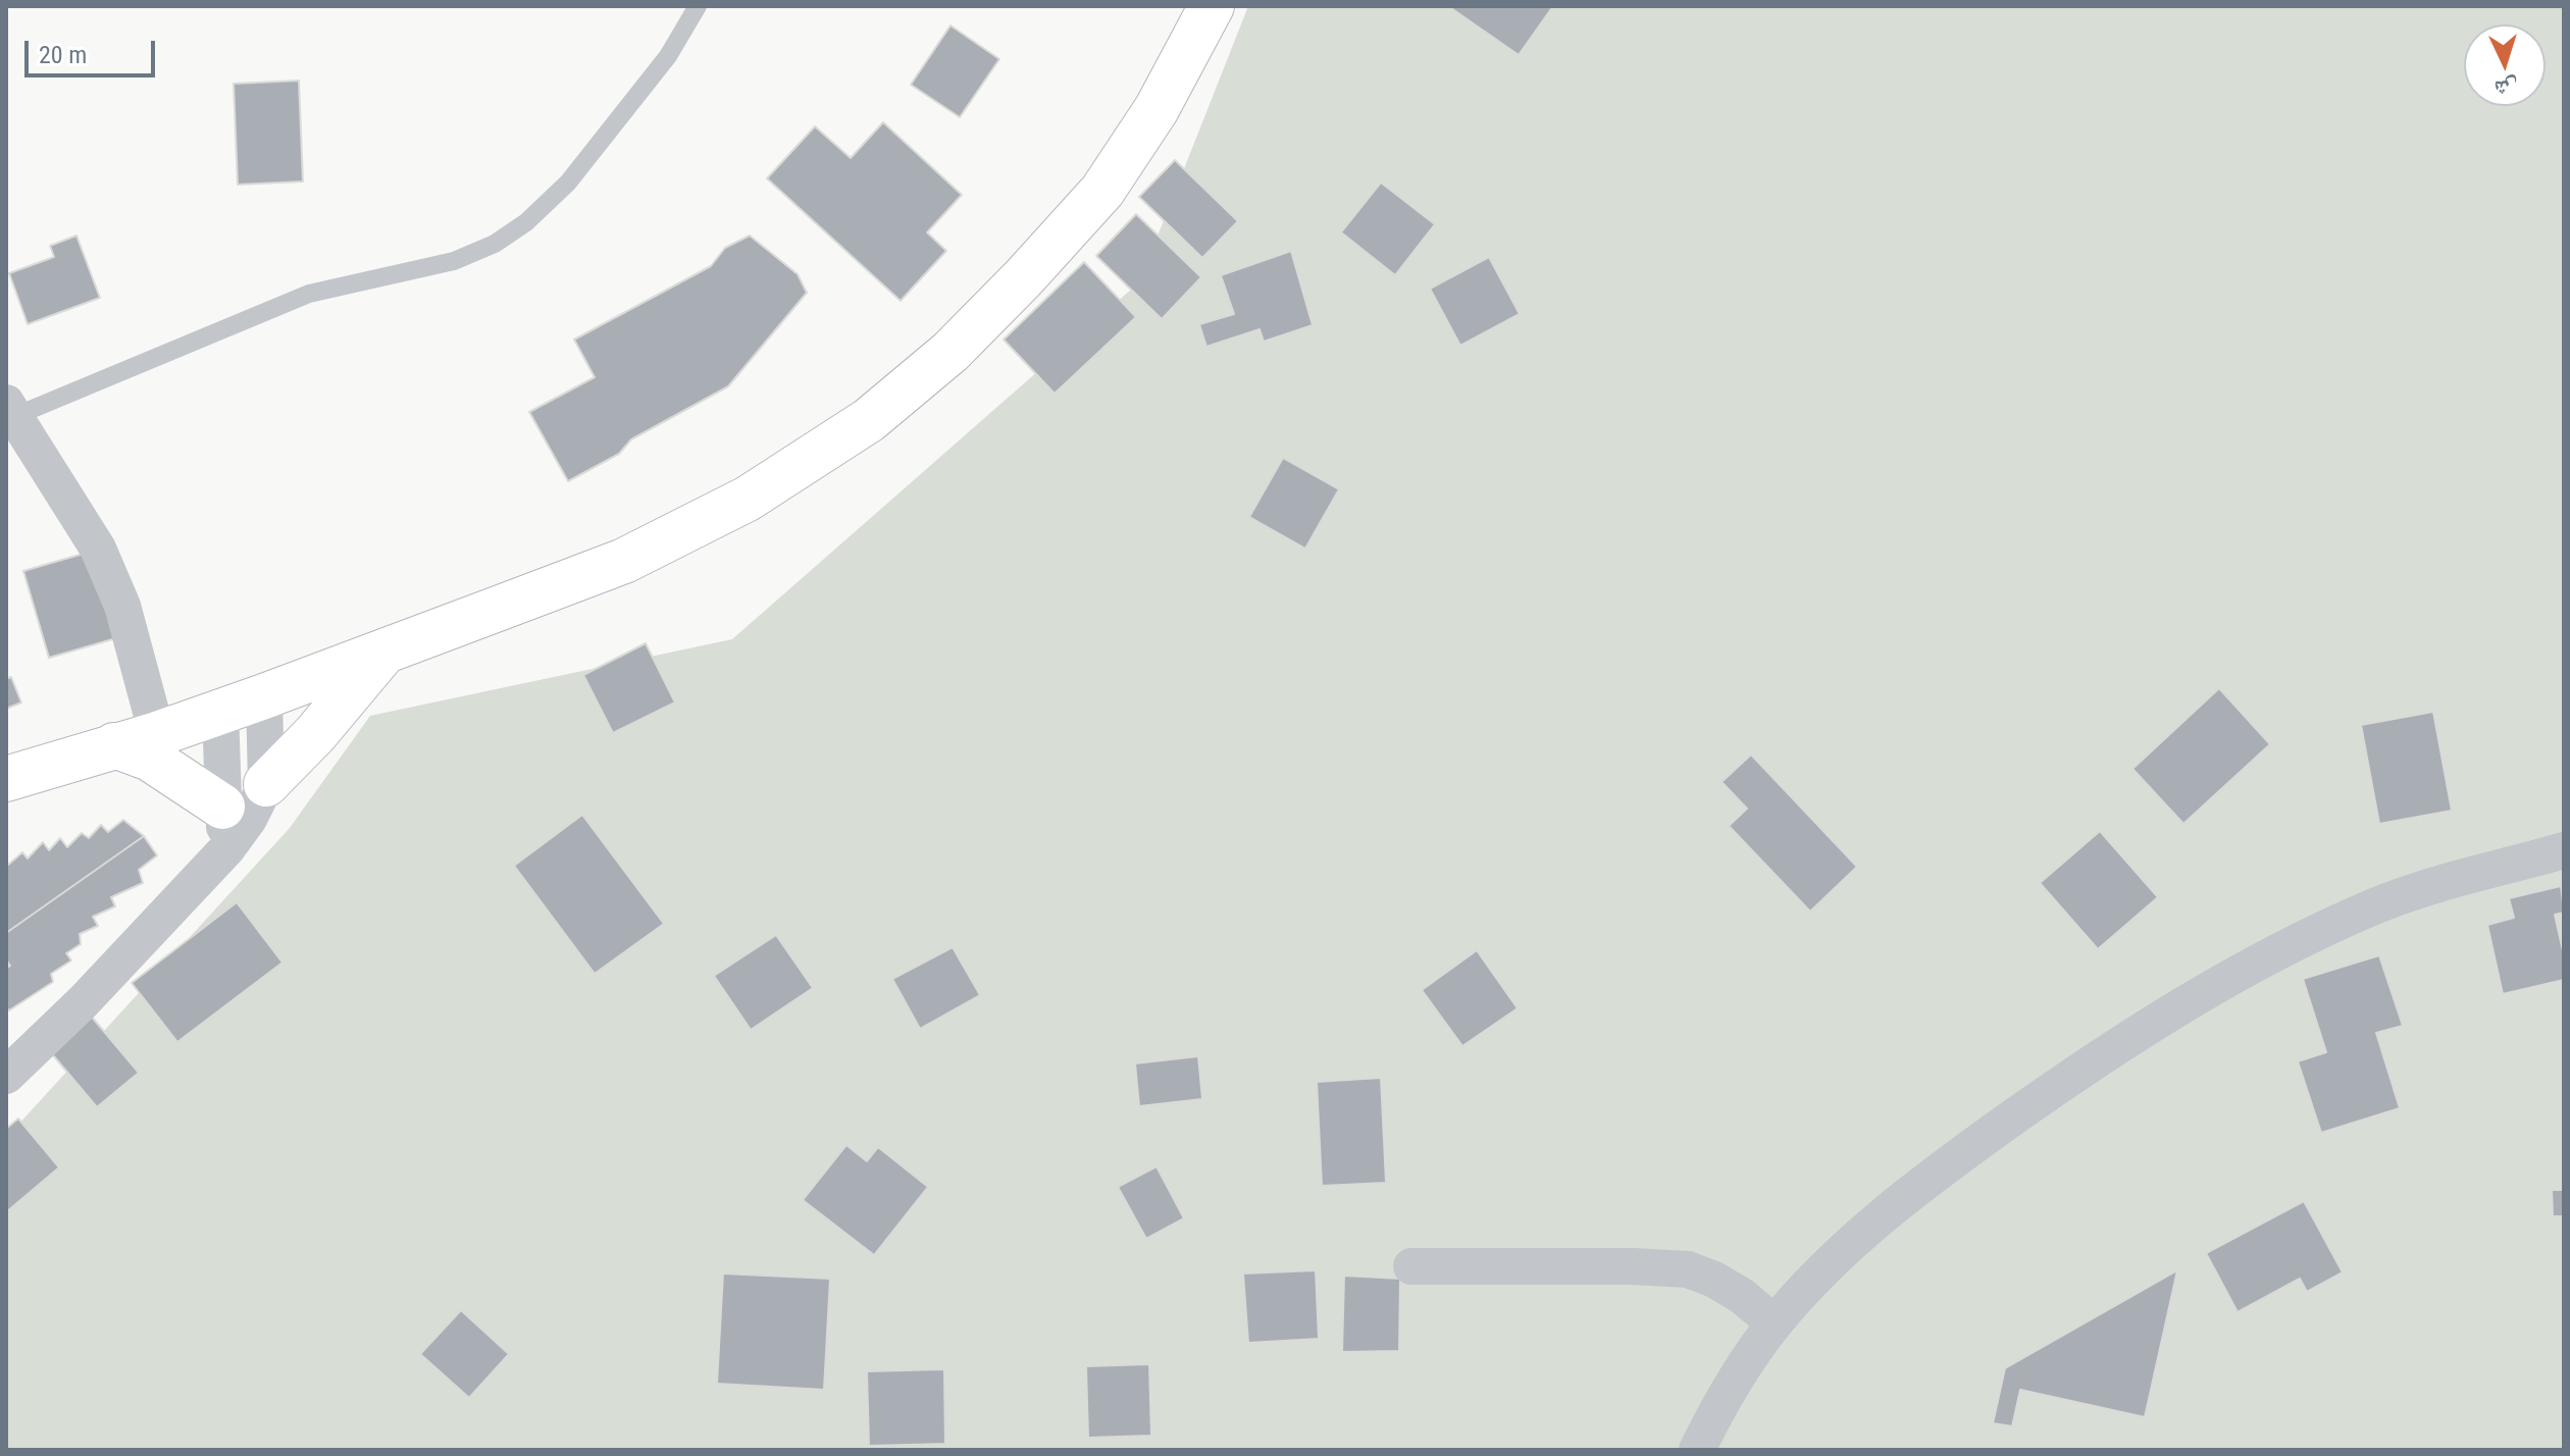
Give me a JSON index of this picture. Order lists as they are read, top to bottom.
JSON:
{
  "scale_bar": "20 m",
  "north": "bottom"
}
